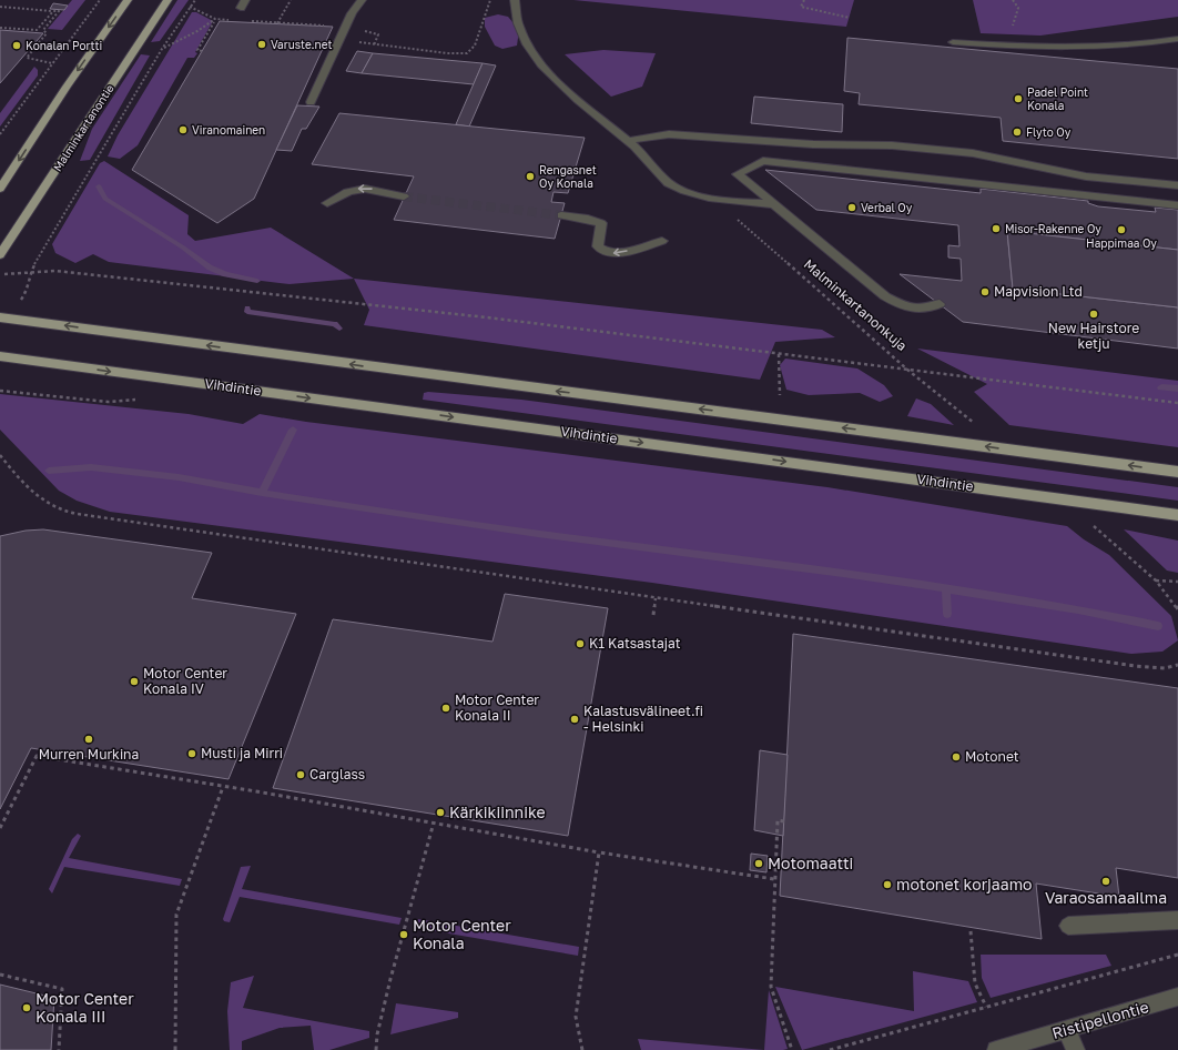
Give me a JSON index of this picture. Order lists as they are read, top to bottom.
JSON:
{
  "streets": {
    "main road": ["Malminkartanontie", "Vihdintie"],
    "street": ["Ristipellontie"],
    "path": ["Malminkartanonkuja"]
  },
  "places": [
    "Varuste.net",
    "Konalan Portti",
    "Padel Point Konala",
    "Viranomainen",
    "Flyto Oy",
    "Rengasnet Oy Konala",
    "Verbal Oy",
    "Misor-Rakenne Oy",
    "Happimaa Oy",
    "Mapvision Ltd",
    "New Hairstore ketju",
    "K1 Katsastajat",
    "Motor Center Konala IV",
    "Motor Center Konala II",
    "Kalastusvälineet.fi - Helsinki",
    "Murren Murkina",
    "Musti ja Mirri",
    "Motonet",
    "Carglass",
    "Kärkikiinnike",
    "Motomaatti",
    "Varaosamaailma",
    "motonet korjaamo",
    "Motor Center Konala",
    "Motor Center Konala III"
  ]
}
